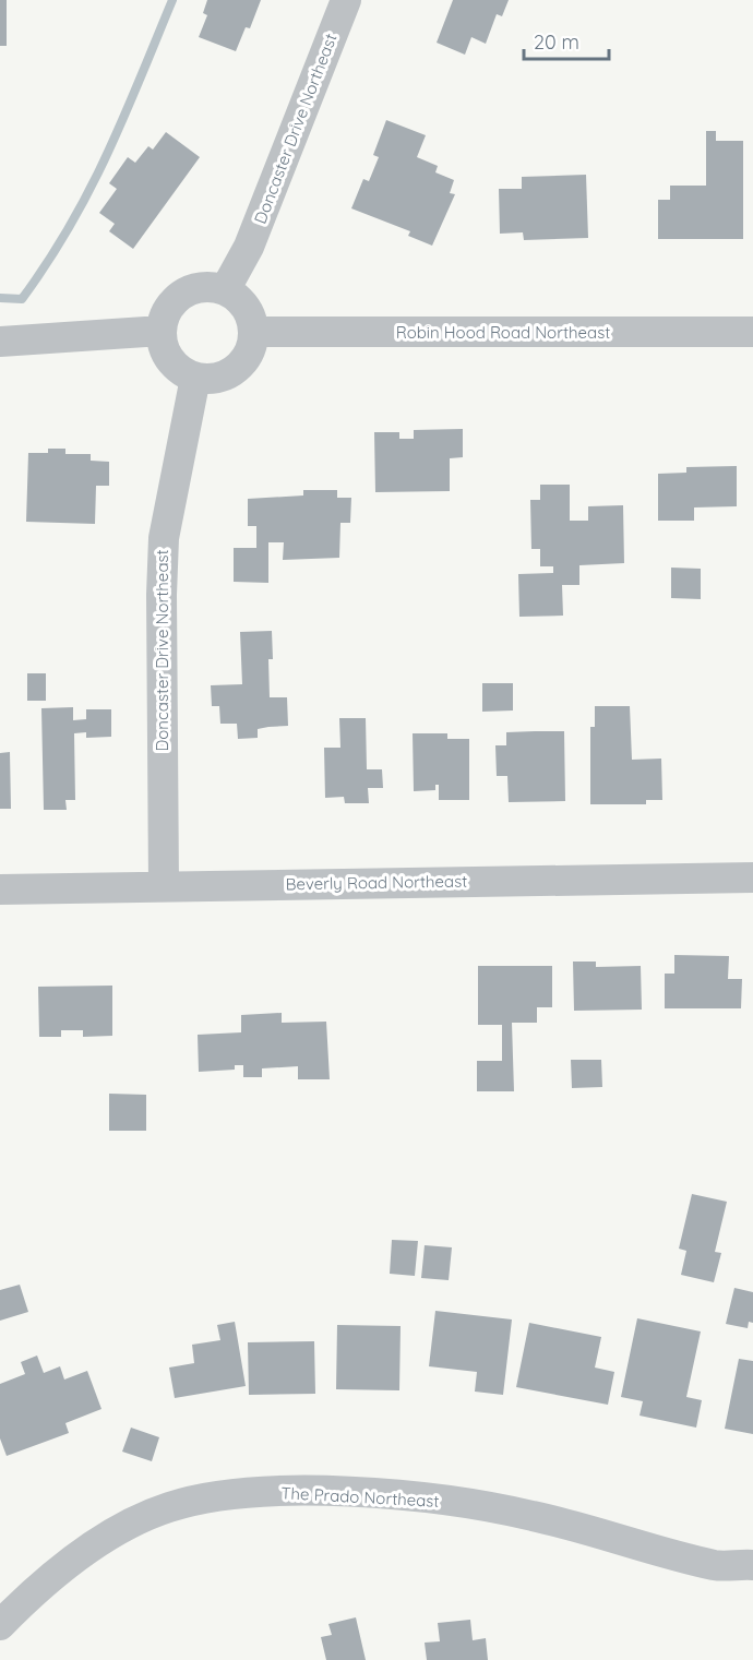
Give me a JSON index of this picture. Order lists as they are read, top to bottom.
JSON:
{
  "streets": {
    "street": [
      "Doncaster Drive Northeast",
      "Robin Hood Road Northeast",
      "Beverly Road Northeast",
      "The Prado Northeast"
    ]
  },
  "crossings": [
    ["Doncaster Drive Northeast", "Robin Hood Road Northeast"],
    ["Doncaster Drive Northeast", "Beverly Road Northeast"]
  ],
  "scale_bar": "20 m"
}
